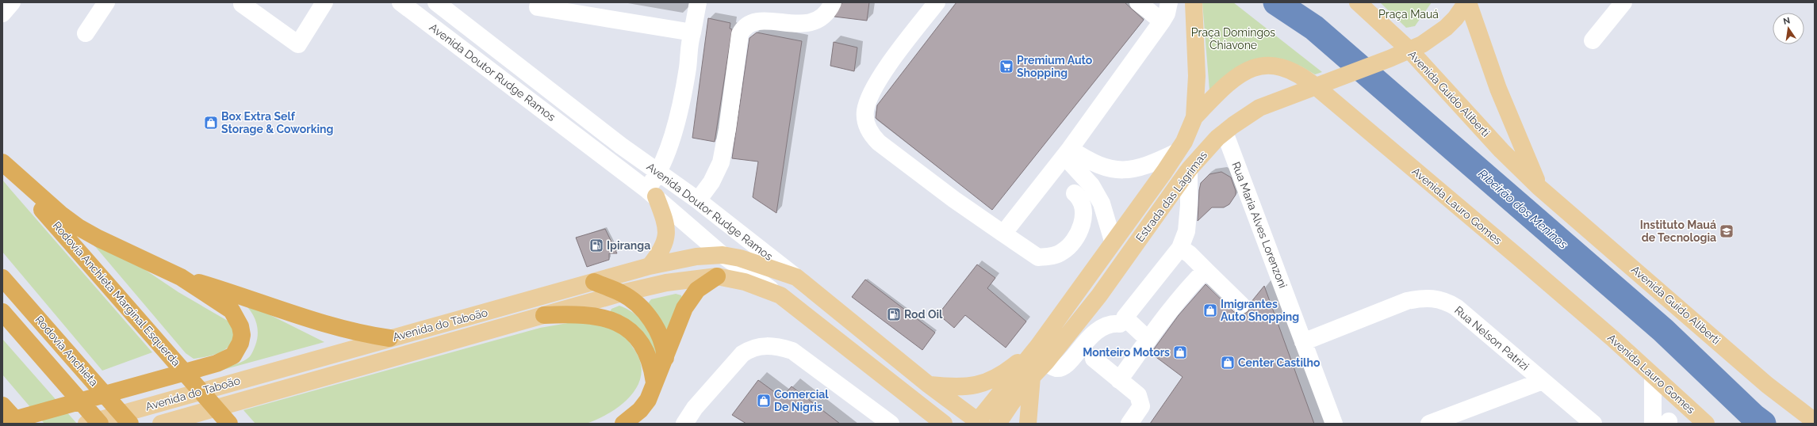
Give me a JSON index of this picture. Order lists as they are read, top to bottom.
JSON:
{
  "streets": {
    "highway": ["Rodovia Anchieta Marginal Esquerda", "Rodovia Anchieta"],
    "main road": [
      "Avenida Doutor Rudge Ramos",
      "Avenida Guido Aliberti",
      "Estrada das Lágrimas",
      "Avenida Lauro Gomes",
      "Avenida do Taboão"
    ],
    "street": ["Rua Maria Alves Lorenzoni", "Rua Nelson Patrizi"]
  },
  "crossings": [
    ["Avenida Doutor Rudge Ramos", "Estrada das Lágrimas"],
    ["Avenida Doutor Rudge Ramos", "Avenida do Taboão"],
    ["Avenida Guido Aliberti", "Estrada das Lágrimas"],
    ["Estrada das Lágrimas", "Avenida Lauro Gomes"],
    ["Estrada das Lágrimas", "Rua Maria Alves Lorenzoni"],
    ["Rua Maria Alves Lorenzoni", "Rua Nelson Patrizi"]
  ],
  "water": ["Ribeirão dos Meninos"],
  "parks": ["Praça Mauá", "Praça Domingos Chiavone"],
  "places": {
    "supermarket": ["Premium Auto Shopping"],
    "shop": [
      "Box Extra Self Storage & Coworking",
      "Imigrantes Auto Shopping",
      "Monteiro Motors",
      "Center Castilho",
      "Comercial De Nigris"
    ],
    "school or university": ["Instituto Mauá de Tecnologia"],
    "fuel station": ["Ipiranga", "Rod Oil"]
  },
  "north": "top"
}
